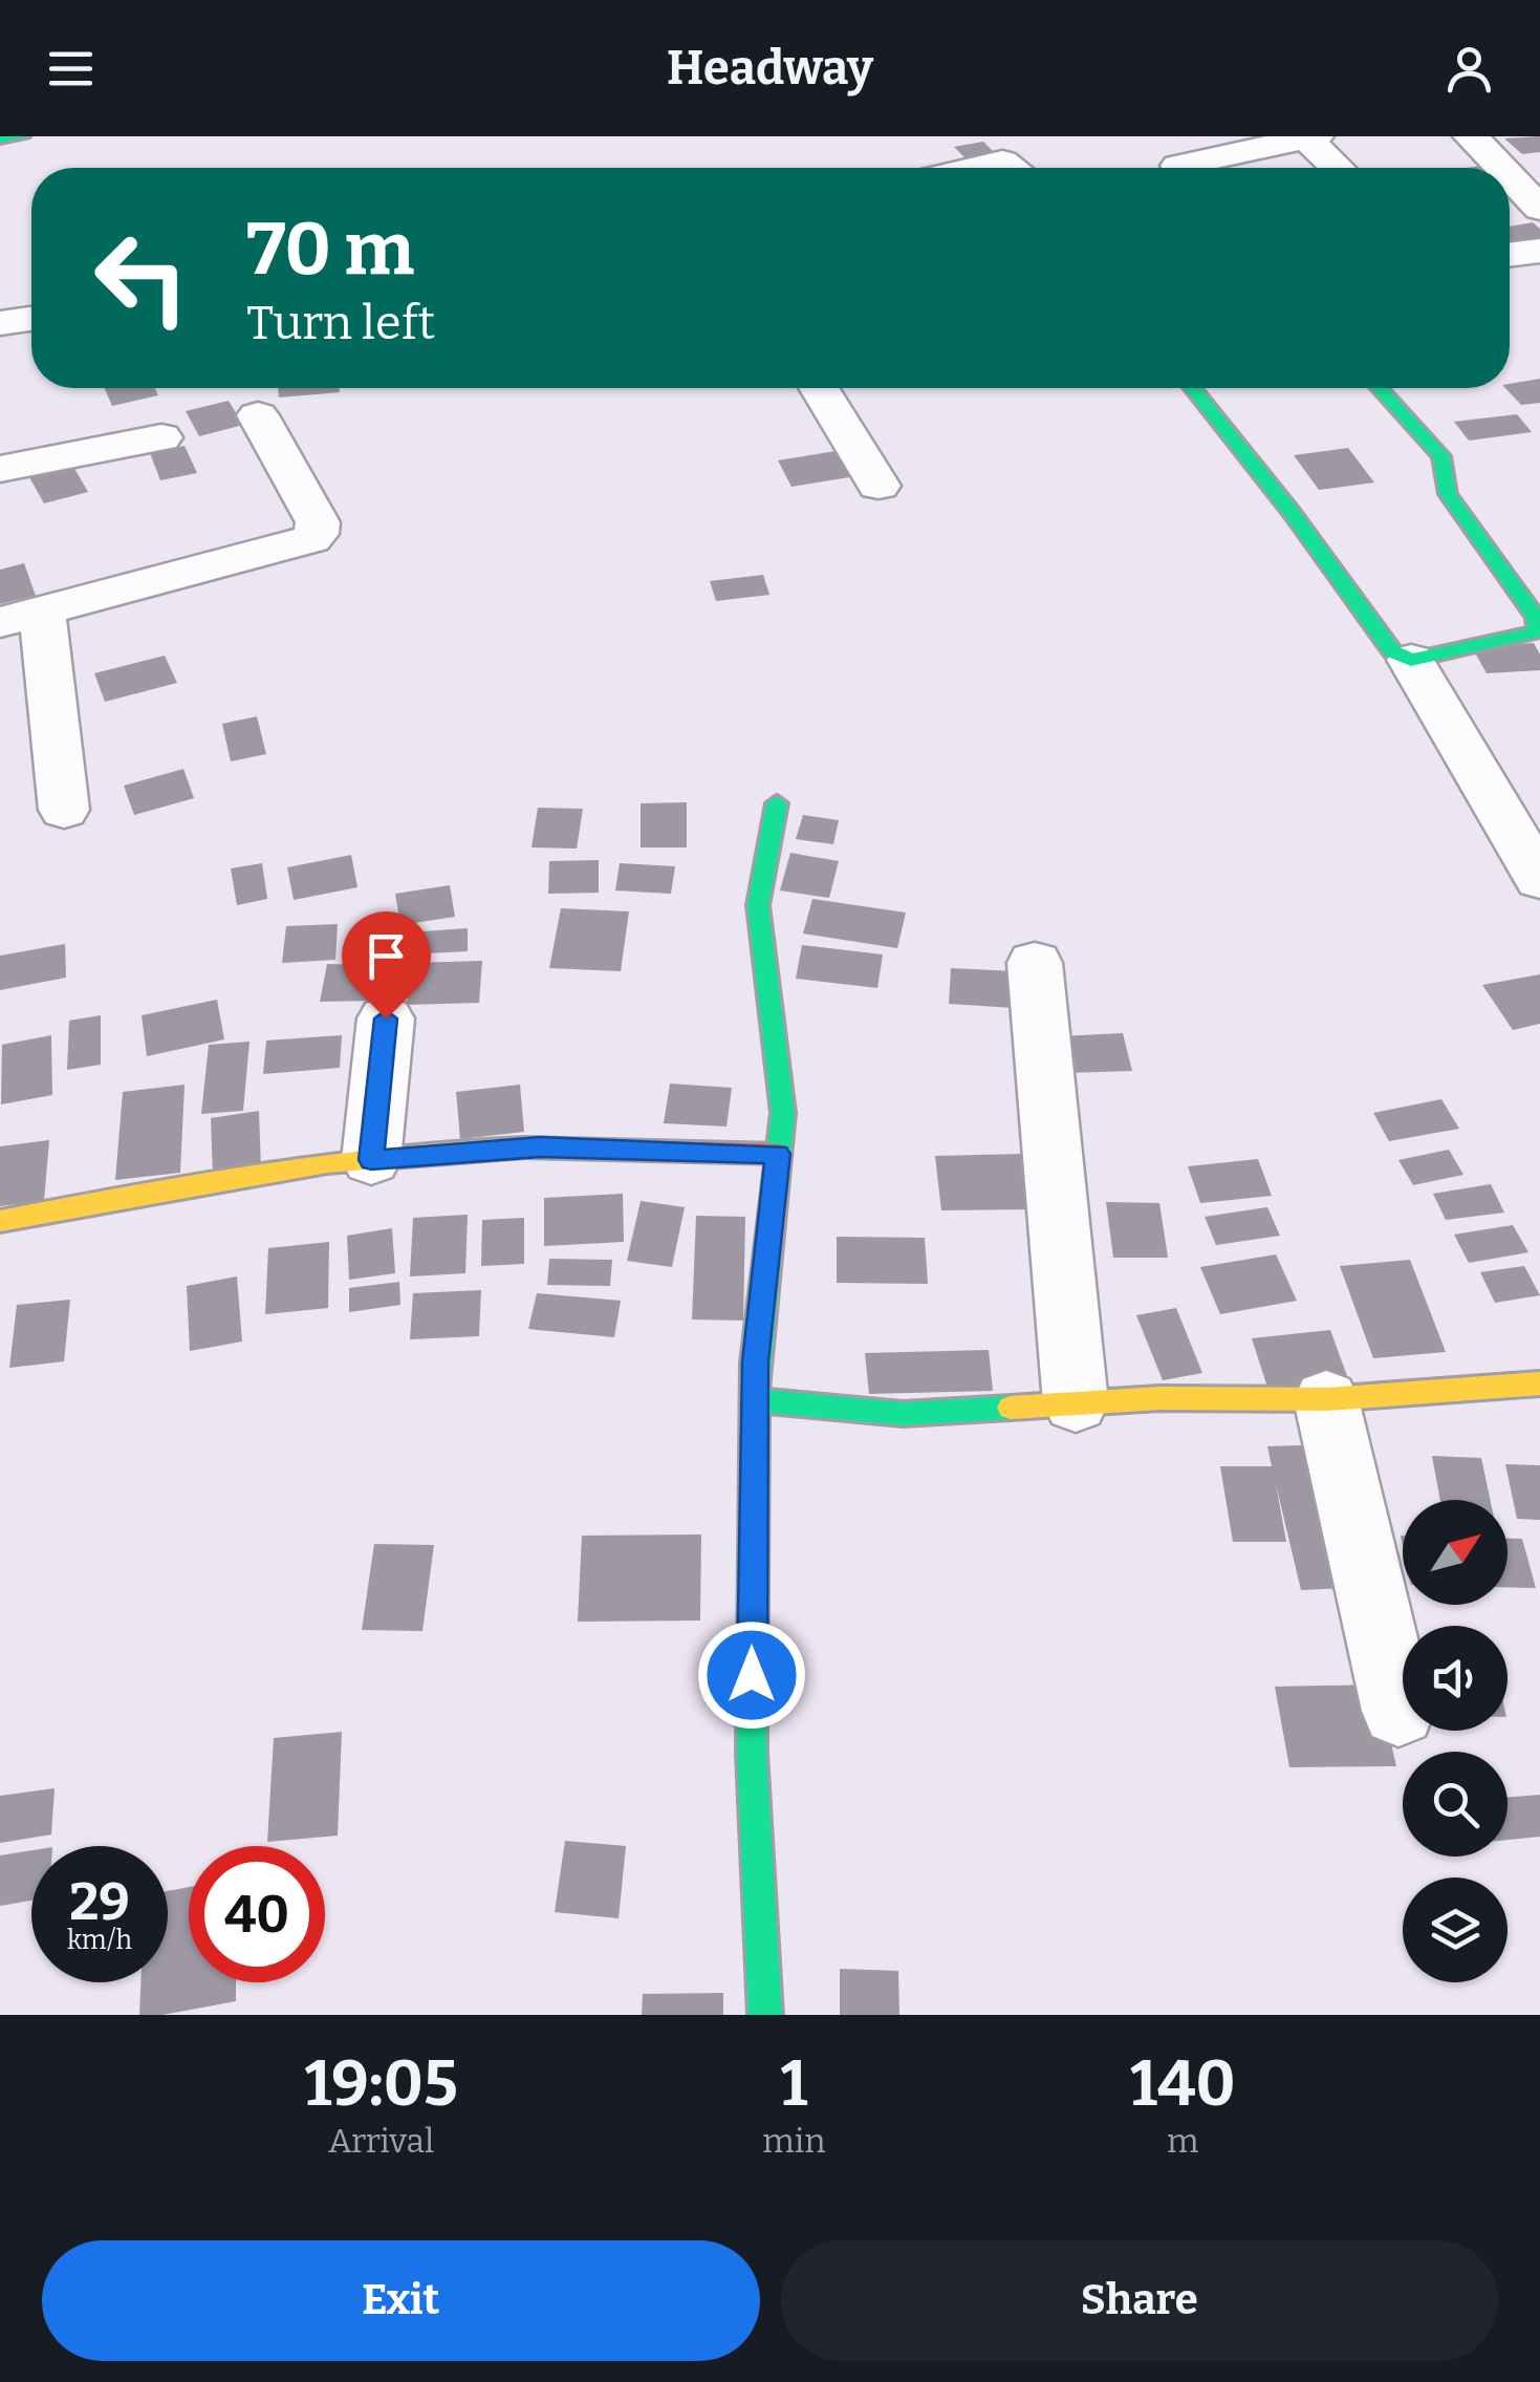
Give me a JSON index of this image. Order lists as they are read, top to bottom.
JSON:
{
  "north": "top right",
  "page": {
    "header": "Headway",
    "turn": ["70 m", "Turn left"],
    "speed": "29 km/h",
    "limit": "40",
    "eta": [
      "19:05",
      "Arrival",
      "1",
      "min",
      "140",
      "m"
    ],
    "buttons": ["Exit", "Share"]
  }
}
